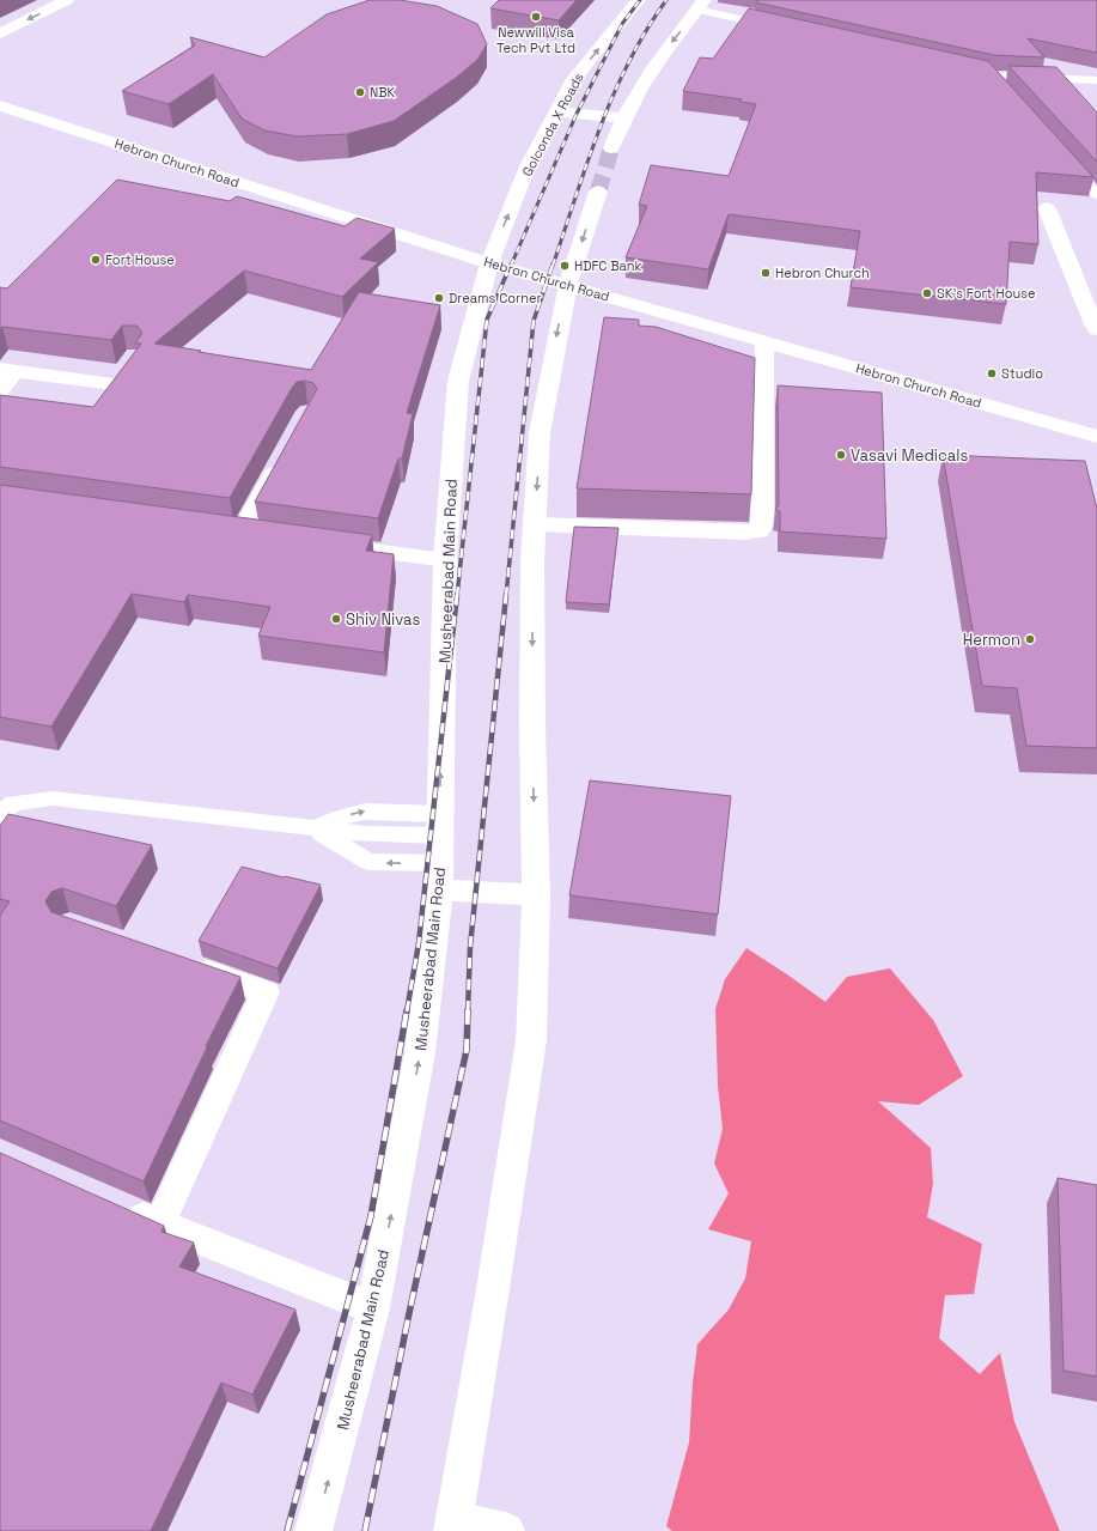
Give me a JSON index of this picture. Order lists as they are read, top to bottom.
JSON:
{
  "streets": {
    "main road": ["Golconda X Roads", "Hebron Church Road", "Musheerabad Main Road"]
  },
  "crossings": [
    ["Golconda X Roads", "Hebron Church Road"],
    ["Golconda X Roads", "Musheerabad Main Road"],
    ["Hebron Church Road", "Musheerabad Main Road"]
  ],
  "places": [
    "Newwill Visa Tech Pvt Ltd",
    "NBK",
    "Fort House",
    "HDFC Bank",
    "Hebron Church",
    "SK's Fort House",
    "Dreams Corner",
    "Studio",
    "Vasavi Medicals",
    "Shiv Nivas",
    "Hermon"
  ]
}
